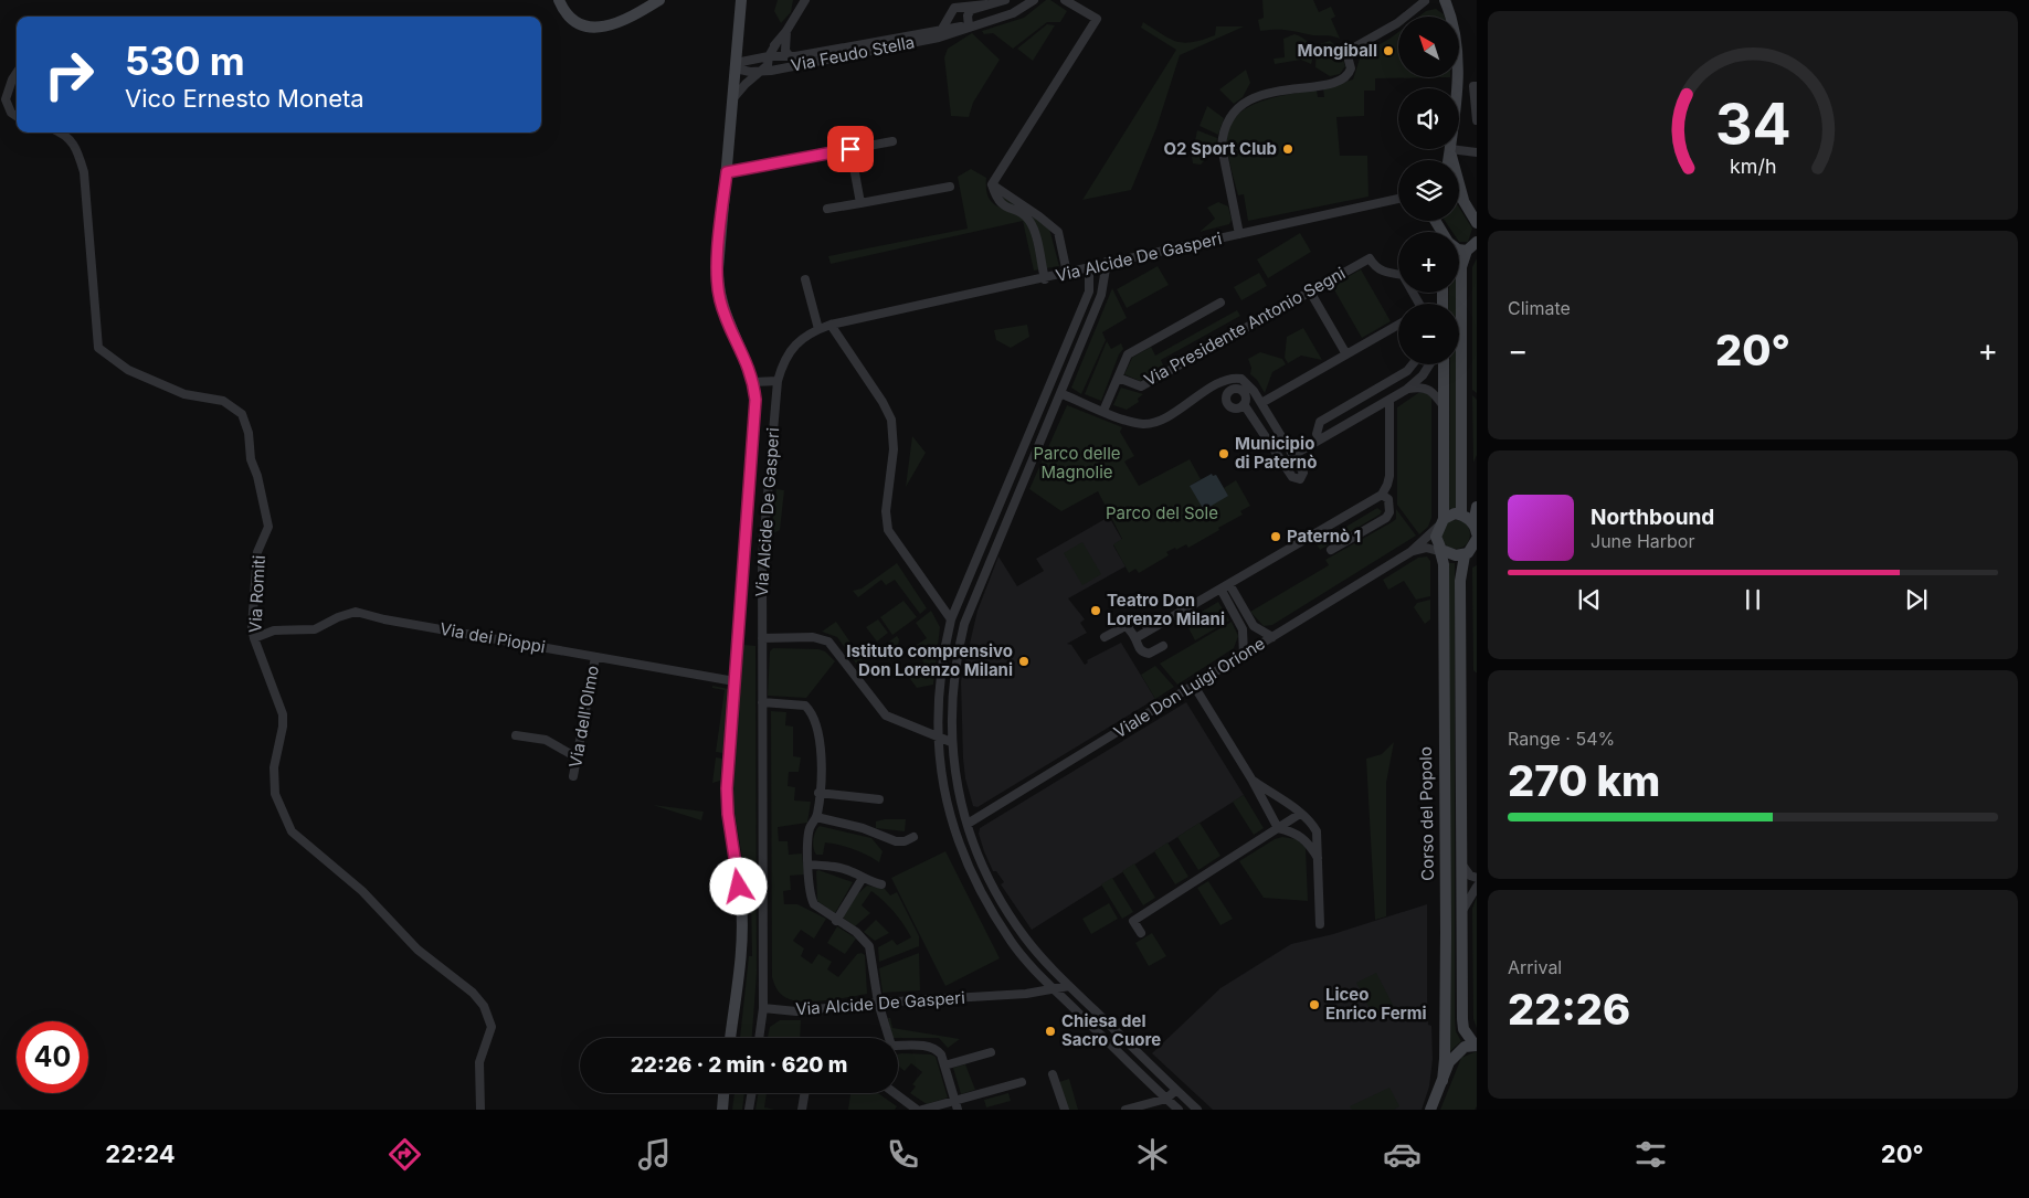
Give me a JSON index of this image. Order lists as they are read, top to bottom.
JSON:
{
  "streets": {
    "street": [
      "Via Feudo Stella",
      "Via Alcide De Gasperi",
      "Via Presidente Antonio Segni",
      "Via Romiti",
      "Via dei Pioppi",
      "Viale Don Luigi Orione",
      "Via dell'Olmo",
      "Corso del Popolo"
    ]
  },
  "crossings": [
    ["Via Romiti", "Via dei Pioppi"],
    ["Via dei Pioppi", "Via dell'Olmo"]
  ],
  "parks": ["Parco delle Magnolie", "Parco del Sole"],
  "places": [
    "Mongiball",
    "O2 Sport Club",
    "Municipio di Paternò",
    "Paternò 1",
    "Teatro Don Lorenzo Milani",
    "Istituto comprensivo Don Lorenzo Milani",
    "Liceo Enrico Fermi",
    "Chiesa del Sacro Cuore"
  ],
  "north": "top left",
  "page": {
    "map_buttons": ["+", "−"],
    "turn": ["530 m", "Vico Ernesto Moneta"],
    "tile": [
      "Climate",
      ["Range · 54%", "270 km"],
      ["Arrival", "22:26"]
    ],
    "heat": ["−", "20°", "+"],
    "song": ["Northbound", "June Harbor"],
    "limit": "40",
    "trip": "22:26 · 2 min · 620 m",
    "tabs": ["22:24", "20°"],
    "gauge": ["34", "km/h"]
  }
}
